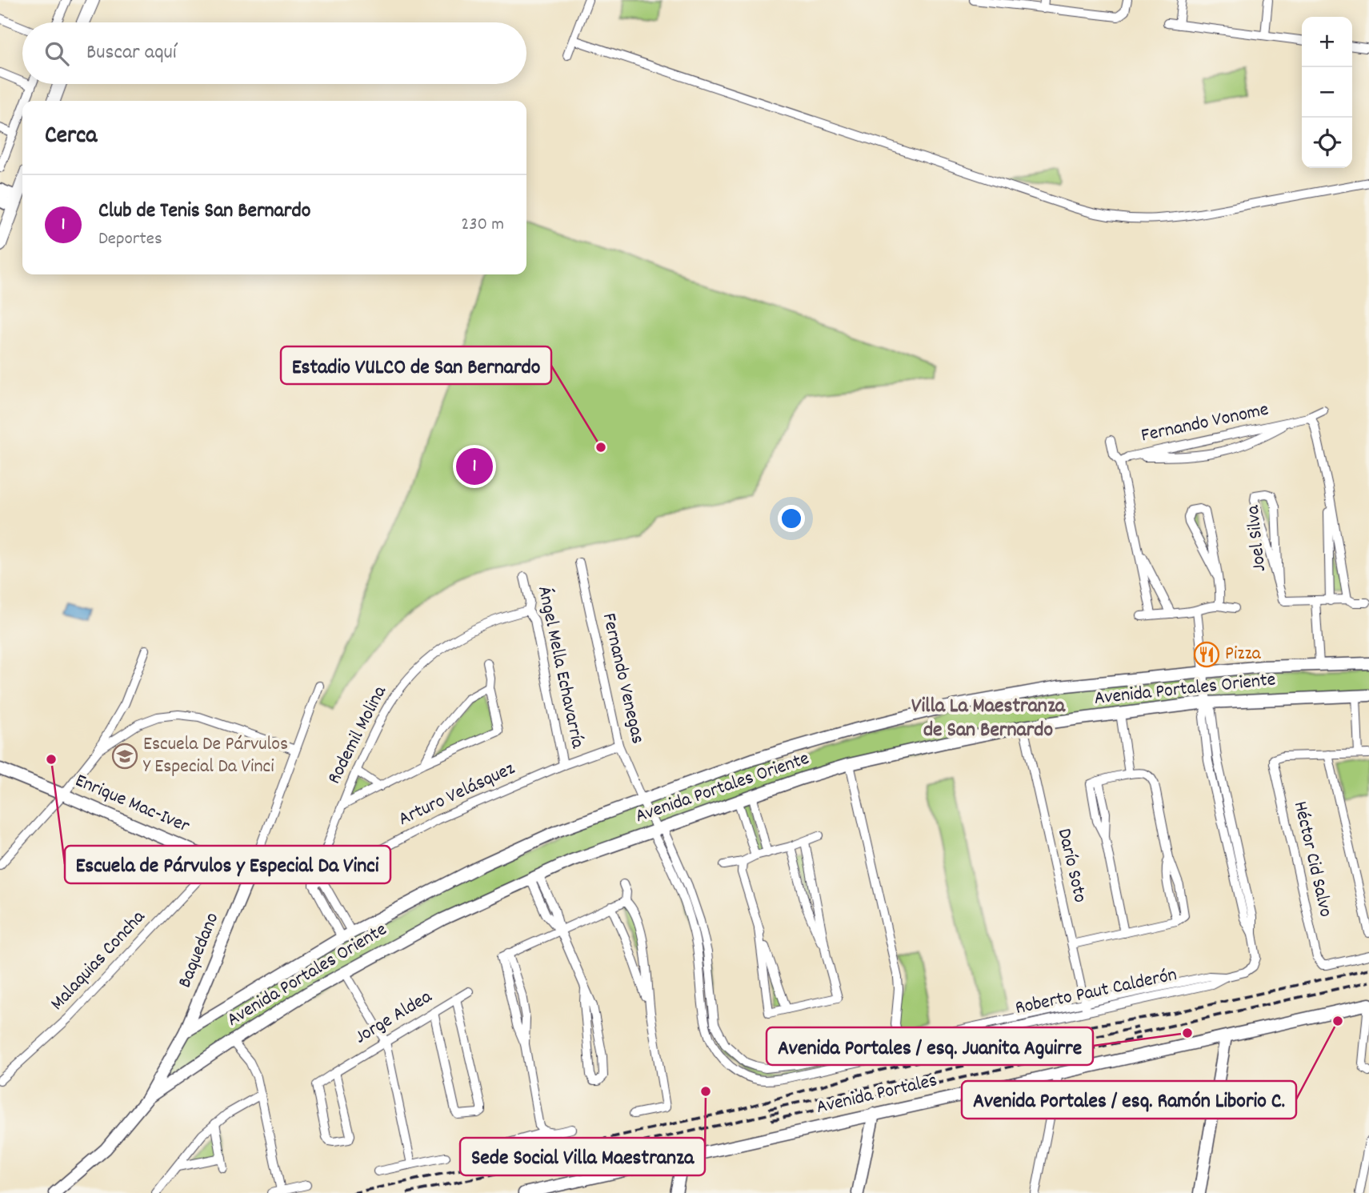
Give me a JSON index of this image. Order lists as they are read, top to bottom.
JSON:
{
  "streets": {
    "street": [
      "Fernando Vonome",
      "Joel Silva",
      "Ángel Mella Echavarría",
      "Fernando Venegas",
      "Avenida Portales Oriente",
      "Rodemil Molina",
      "Arturo Velásquez",
      "Enrique Mac-Iver",
      "Héctor Cid Salvo",
      "Darío Soto",
      "Baquedano",
      "Malaquias Concha",
      "Roberto Paut Calderón",
      "Jorge Aldea",
      "Avenida Portales"
    ]
  },
  "crossings": [
    ["Ángel Mella Echavarría", "Rodemil Molina"],
    ["Ángel Mella Echavarría", "Arturo Velásquez"],
    ["Fernando Venegas", "Avenida Portales Oriente"],
    ["Fernando Venegas", "Arturo Velásquez"],
    ["Fernando Venegas", "Roberto Paut Calderón"],
    ["Avenida Portales Oriente", "Darío Soto"],
    ["Avenida Portales Oriente", "Baquedano"],
    ["Avenida Portales Oriente", "Roberto Paut Calderón"],
    ["Rodemil Molina", "Arturo Velásquez"],
    ["Enrique Mac-Iver", "Baquedano"],
    ["Enrique Mac-Iver", "Malaquias Concha"],
    ["Darío Soto", "Roberto Paut Calderón"]
  ],
  "districts": ["Villa La Maestranza de San Bernardo"],
  "places": {
    "other": [
      "Estadio VULCO de San Bernardo",
      "Escuela de Párvulos y Especial Da Vinci",
      "Avenida Portales / esq. Ramón Liborio C.",
      "Avenida Portales / esq. Juanita Aguirre",
      "Sede Social Villa Maestranza"
    ],
    "restaurant": ["Pizza"],
    "school or university": ["Escuela De Párvulos Y Especial Da Vinci"]
  },
  "page": {
    "map_buttons": ["+", "−"],
    "search": "Buscar aquí",
    "heading": "Cerca",
    "list": [
      {
        "mark": "1",
        "name": "Club de Tenis San Bernardo",
        "note": "Deportes",
        "value": "230 m"
      }
    ],
    "pins": "1"
  }
}
